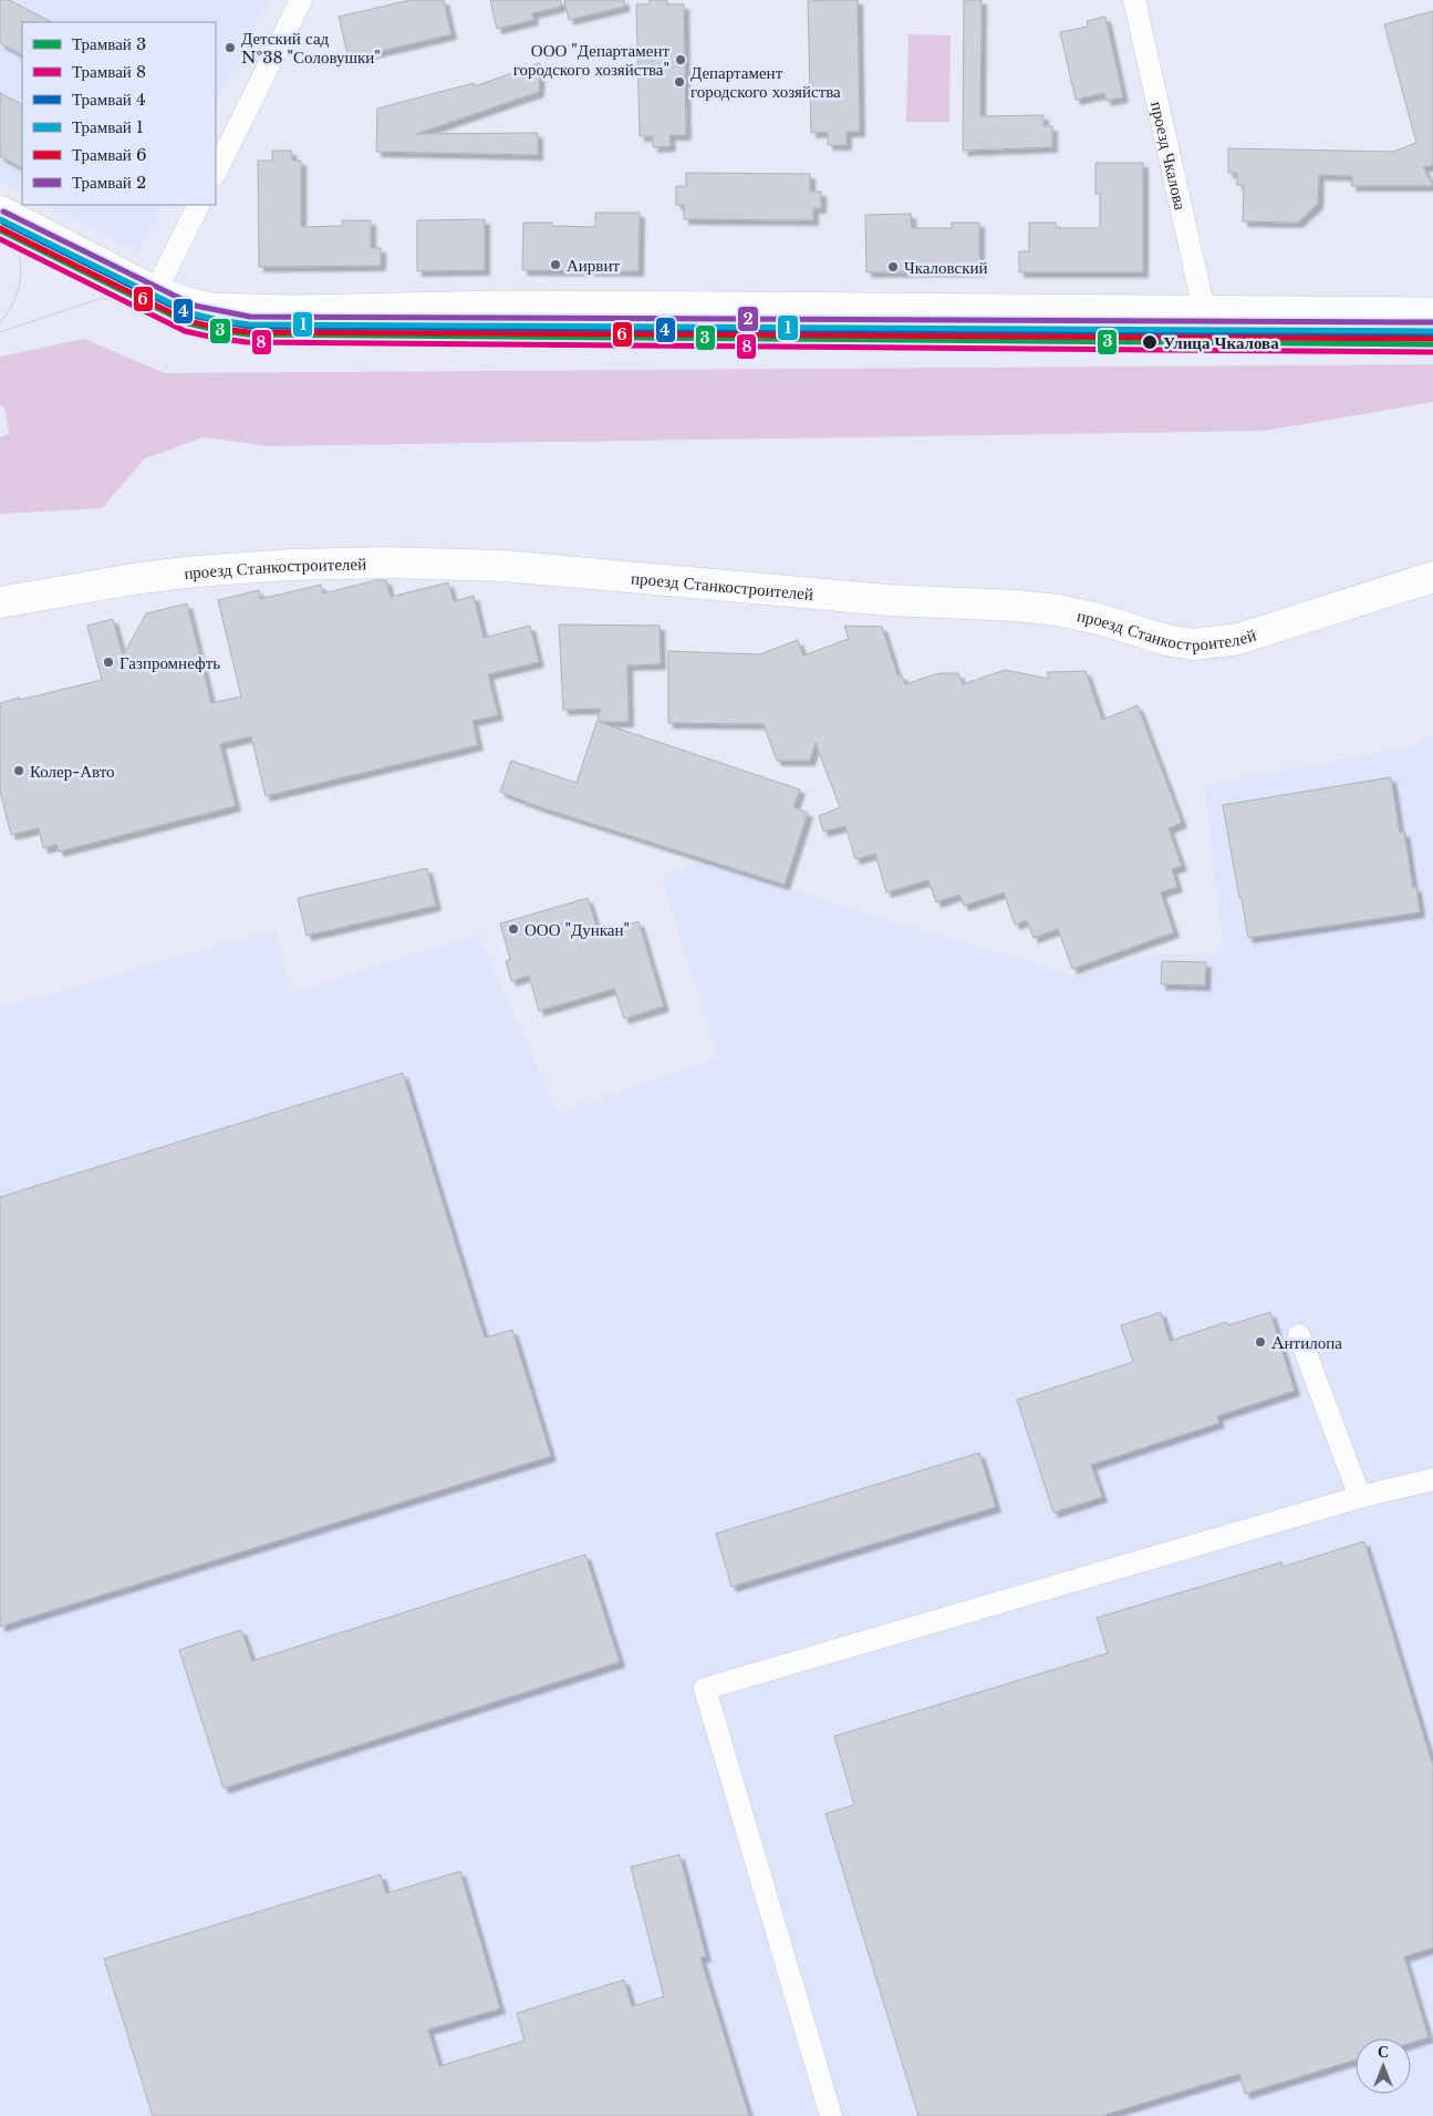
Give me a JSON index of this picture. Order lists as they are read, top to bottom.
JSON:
{
  "streets": {
    "main road": ["проезд Станкостроителей"],
    "street": ["проезд Чкалова"]
  },
  "places": [
    "Детский сад №38 \"Соловушки\"",
    "ООО \"Департамент городского хозяйства\"",
    "Департамент городского хозяйства",
    "Аирвит",
    "Чкаловский",
    "Улица Чкалова",
    "Газпромнефть",
    "Колер-Авто",
    "ООО \"Дункан\"",
    "Aнтилопа"
  ],
  "lines": [
    "tram line 2",
    "tram line 1",
    "tram line 4",
    "tram line 6",
    "tram line 3",
    "tram line 8"
  ],
  "legend": [
    "Трамвай 3",
    "Трамвай 8",
    "Трамвай 4",
    "Трамвай 1",
    "Трамвай 6",
    "Трамвай 2"
  ],
  "north": "top"
}
